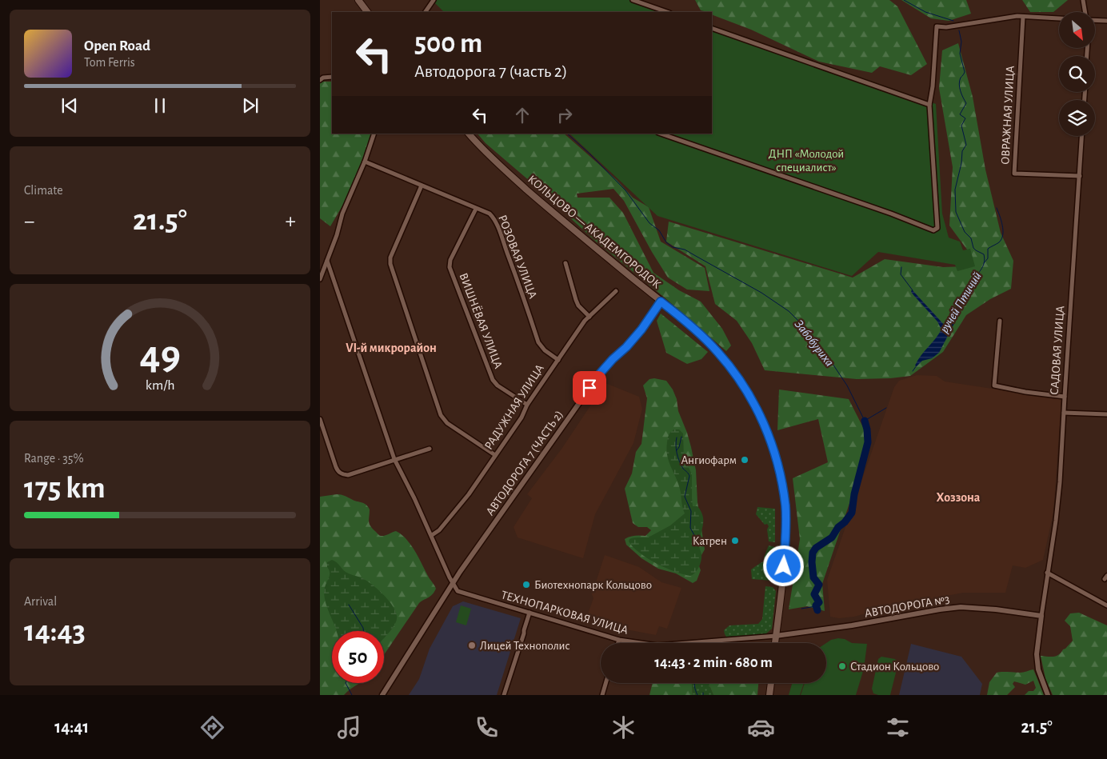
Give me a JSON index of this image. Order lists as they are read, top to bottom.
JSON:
{
  "streets": {
    "main road": ["КОЛЬЦОВО — АКАДЕМГОРОДОК"],
    "street": [
      "ОВРАЖНАЯ УЛИЦА",
      "РОЗОВАЯ УЛИЦА",
      "ВИШНЁВАЯ УЛИЦА",
      "САДОВАЯ УЛИЦА",
      "РАДУЖНАЯ УЛИЦА",
      "АВТОДОРОГА 7 (ЧАСТЬ 2)",
      "АВТОДОРОГА №3",
      "ТЕХНОПАРКОВАЯ УЛИЦА"
    ]
  },
  "crossings": [
    ["ОВРАЖНАЯ УЛИЦА", "САДОВАЯ УЛИЦА"],
    ["КОЛЬЦОВО — АКАДЕМГОРОДОК", "АВТОДОРОГА 7 (ЧАСТЬ 2)"],
    ["КОЛЬЦОВО — АКАДЕМГОРОДОК", "АВТОДОРОГА №3"],
    ["КОЛЬЦОВО — АКАДЕМГОРОДОК", "ТЕХНОПАРКОВАЯ УЛИЦА"],
    ["РОЗОВАЯ УЛИЦА", "ВИШНЁВАЯ УЛИЦА"],
    ["РОЗОВАЯ УЛИЦА", "РАДУЖНАЯ УЛИЦА"],
    ["ВИШНЁВАЯ УЛИЦА", "РАДУЖНАЯ УЛИЦА"],
    ["САДОВАЯ УЛИЦА", "АВТОДОРОГА №3"],
    ["РАДУЖНАЯ УЛИЦА", "ТЕХНОПАРКОВАЯ УЛИЦА"],
    ["АВТОДОРОГА 7 (ЧАСТЬ 2)", "ТЕХНОПАРКОВАЯ УЛИЦА"],
    ["АВТОДОРОГА №3", "ТЕХНОПАРКОВАЯ УЛИЦА"]
  ],
  "districts": ["VI-й микрорайон", "Хоззона"],
  "water": ["ручей Птичий", "Забобуриха"],
  "parks": ["ДНП «Молодой специалист»"],
  "places": [
    "Ангиофарм",
    "Катрен",
    "Биотехнопарк Кольцово",
    "Лицей Технополис",
    "Стадион Кольцово"
  ],
  "north": "bottom right",
  "page": {
    "turn": ["500 m", "Автодорога 7 (часть 2)"],
    "song": ["Open Road", "Tom Ferris"],
    "tile": [
      "Climate",
      ["Range · 35%", "175 km"],
      ["Arrival", "14:43"]
    ],
    "heat": ["−", "21.5°", "+"],
    "limit": "50",
    "trip": "14:43 · 2 min · 680 m",
    "tabs": ["14:41", "21.5°"],
    "gauge": ["49", "km/h"]
  }
}
